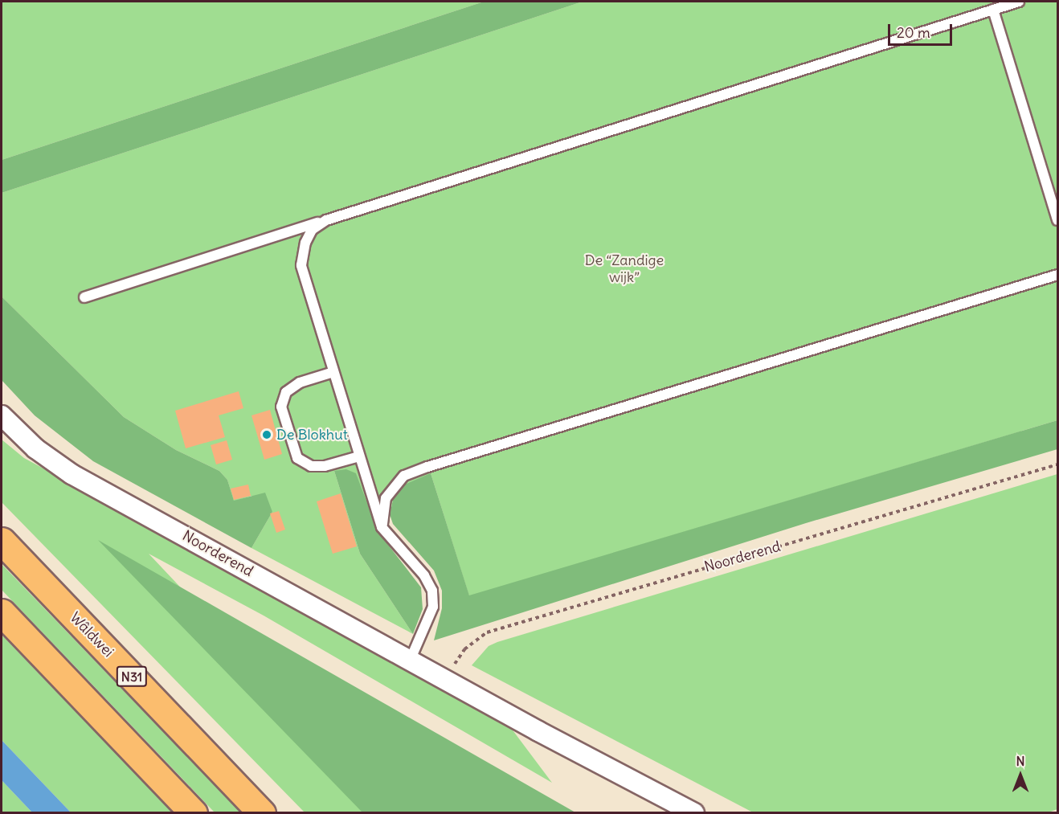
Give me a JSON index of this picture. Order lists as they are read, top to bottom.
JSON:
{
  "streets": {
    "highway": ["Wâldwei", "N31"],
    "street": ["Noorderend"]
  },
  "parks": ["De “Zandige wijk”"],
  "places": ["De Blokhut"],
  "scale_bar": "20 m",
  "north": "top"
}
